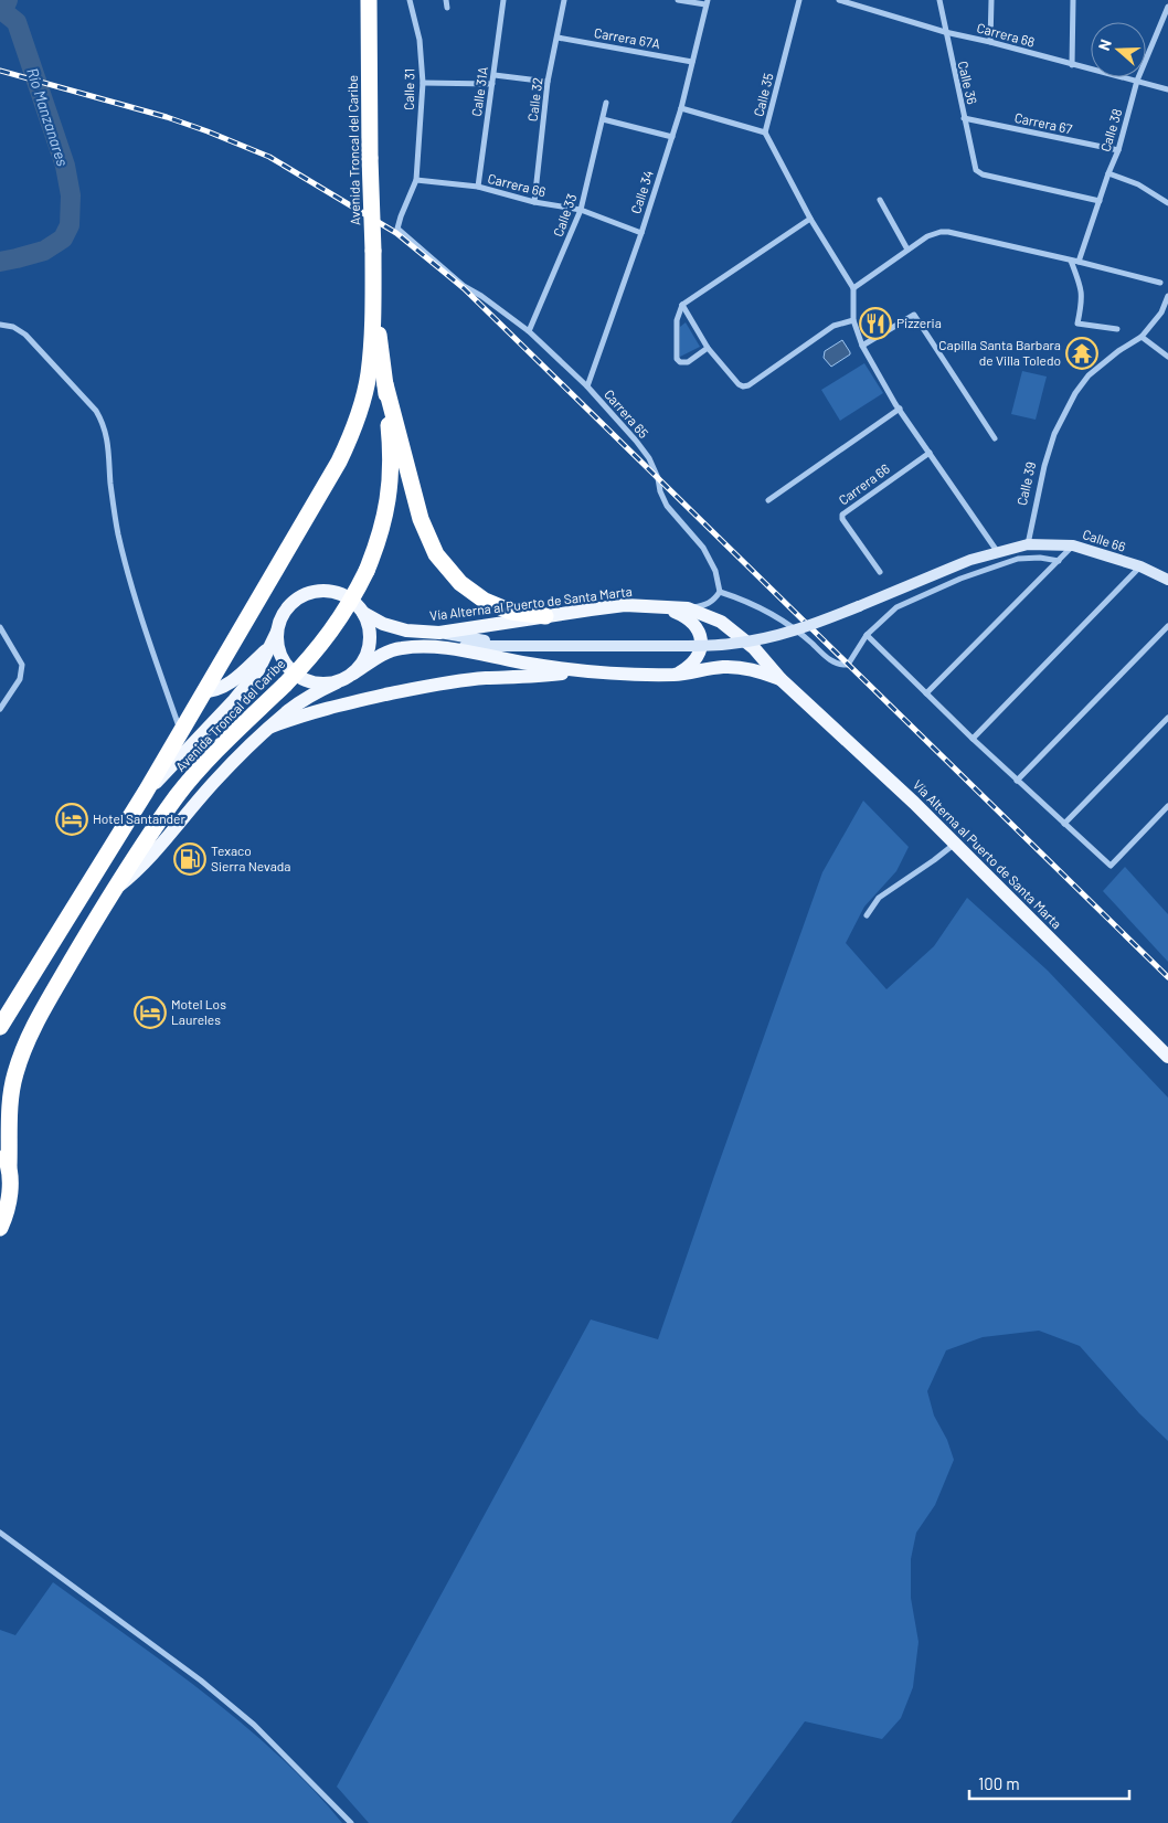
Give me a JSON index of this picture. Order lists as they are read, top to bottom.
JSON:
{
  "streets": {
    "highway": ["Avenida Troncal del Caribe"],
    "main road": ["Vía Alterna al Puerto de Santa Marta"],
    "street": [
      "Carrera 68",
      "Carrera 67A",
      "Calle 36",
      "Calle 31",
      "Calle 31A",
      "Calle 35",
      "Calle 32",
      "Carrera 67",
      "Calle 38",
      "Carrera 66",
      "Calle 34",
      "Calle 33",
      "Carrera 65",
      "Calle 39",
      "Calle 66"
    ]
  },
  "crossings": [
    ["Carrera 68", "Calle 36"],
    ["Carrera 68", "Calle 38"],
    ["Carrera 67A", "Calle 32"],
    ["Carrera 67A", "Calle 34"],
    ["Calle 36", "Carrera 67"],
    ["Calle 36", "Calle 38"],
    ["Calle 31", "Carrera 66"],
    ["Calle 31", "Carrera 65"],
    ["Calle 31A", "Carrera 66"],
    ["Calle 32", "Carrera 66"],
    ["Carrera 67", "Calle 38"],
    ["Carrera 66", "Calle 34"],
    ["Carrera 66", "Calle 33"],
    ["Calle 34", "Carrera 65"],
    ["Calle 33", "Carrera 65"],
    ["Calle 39", "Calle 66"]
  ],
  "water": ["Río Manzanares"],
  "places": {
    "restaurant": ["Pizzeria"],
    "temple": ["Capilla Santa Barbara de Villa Toledo"],
    "hotel": ["Hotel Santander", "Motel Los Laureles"],
    "fuel station": ["Texaco Sierra Nevada"]
  },
  "scale_bar": "100 m",
  "north": "left"
}
